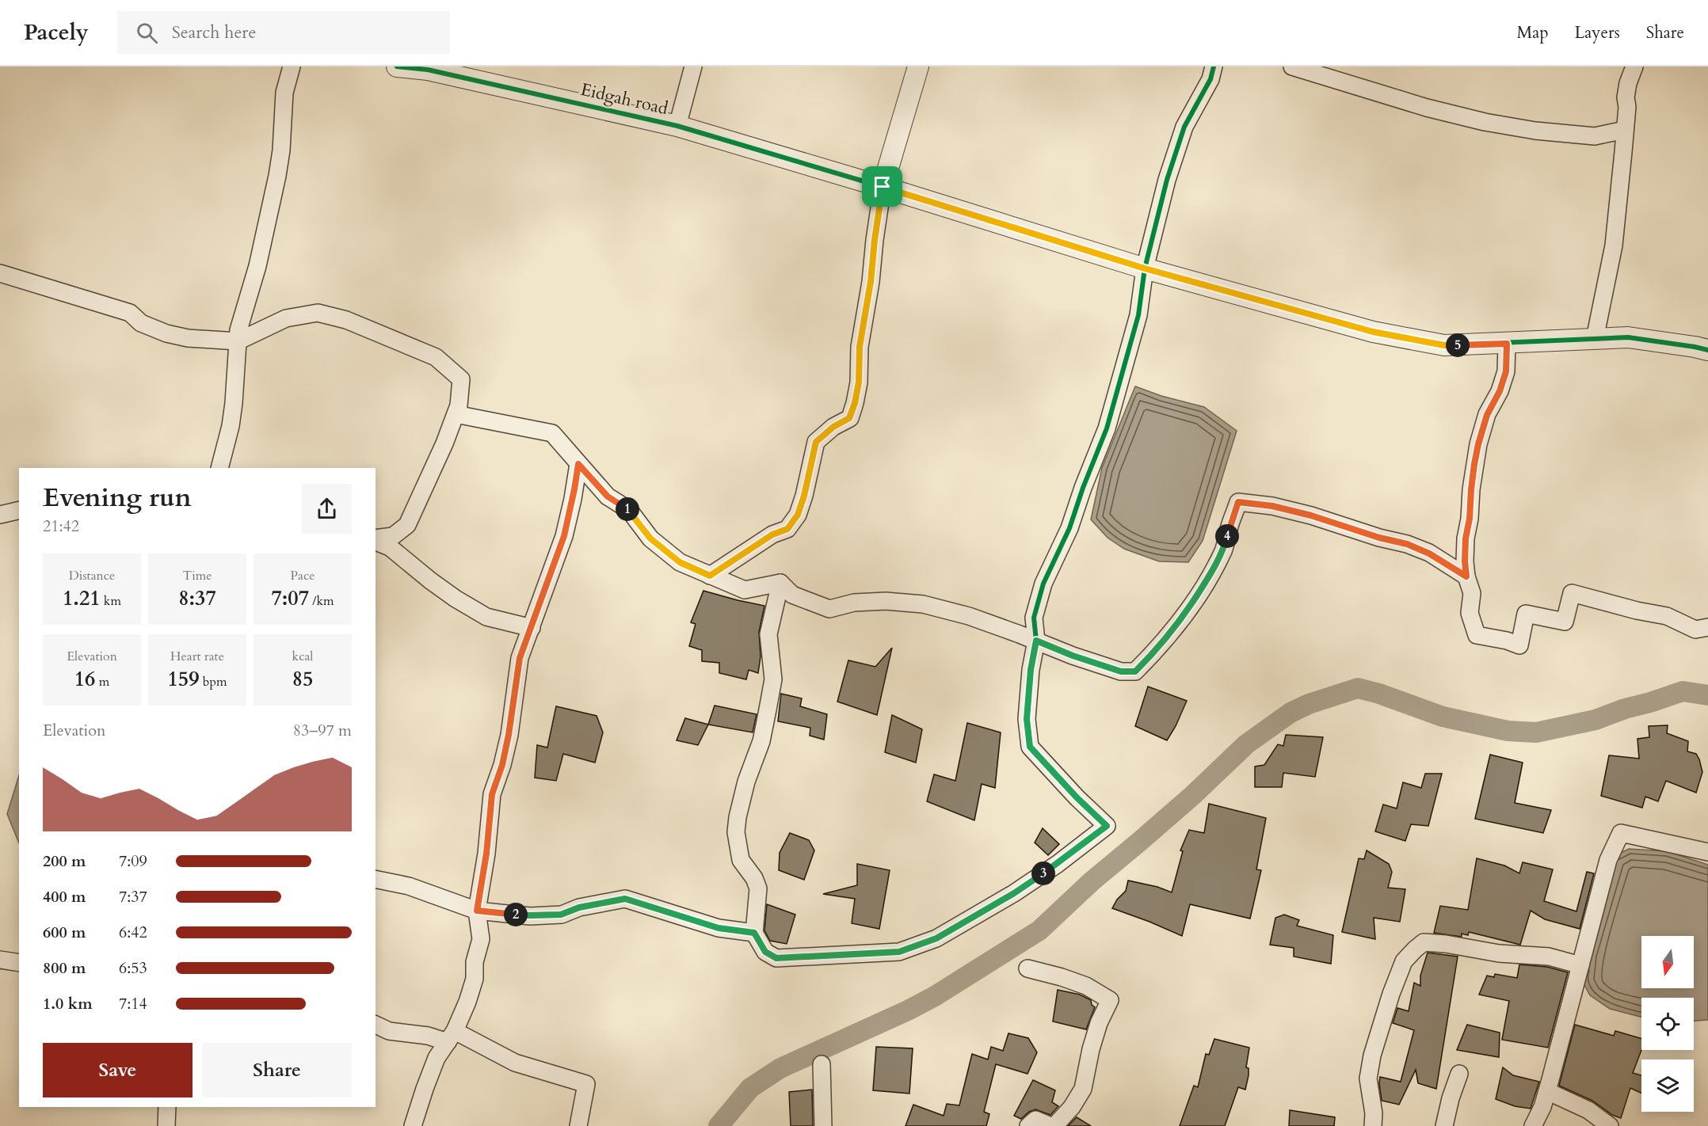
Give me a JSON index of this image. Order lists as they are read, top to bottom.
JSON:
{
  "streets": {
    "street": ["Eidgah road"]
  },
  "north": "bottom",
  "page": {
    "header": "Pacely",
    "search": "Search here",
    "nav": ["Map", "Layers", "Share"],
    "pins": [
      "5",
      "1",
      "4",
      "3",
      "2"
    ],
    "heading": ["Evening run", "21:42"],
    "stats": [
      ["Distance", "1.21 km"],
      ["Time", "8:37"],
      ["Pace", "7:07 /km"],
      ["Elevation", "16 m"],
      ["Heart rate", "159 bpm"],
      ["kcal", "85"]
    ],
    "chart": ["Elevation", "83–97 m"],
    "list": [
      {
        "name": "200 m",
        "note": "7:09"
      },
      {
        "name": "400 m",
        "note": "7:37"
      },
      {
        "name": "600 m",
        "note": "6:42"
      },
      {
        "name": "800 m",
        "note": "6:53"
      },
      {
        "name": "1.0 km",
        "note": "7:14"
      }
    ],
    "buttons": ["Save", "Share"]
  }
}
